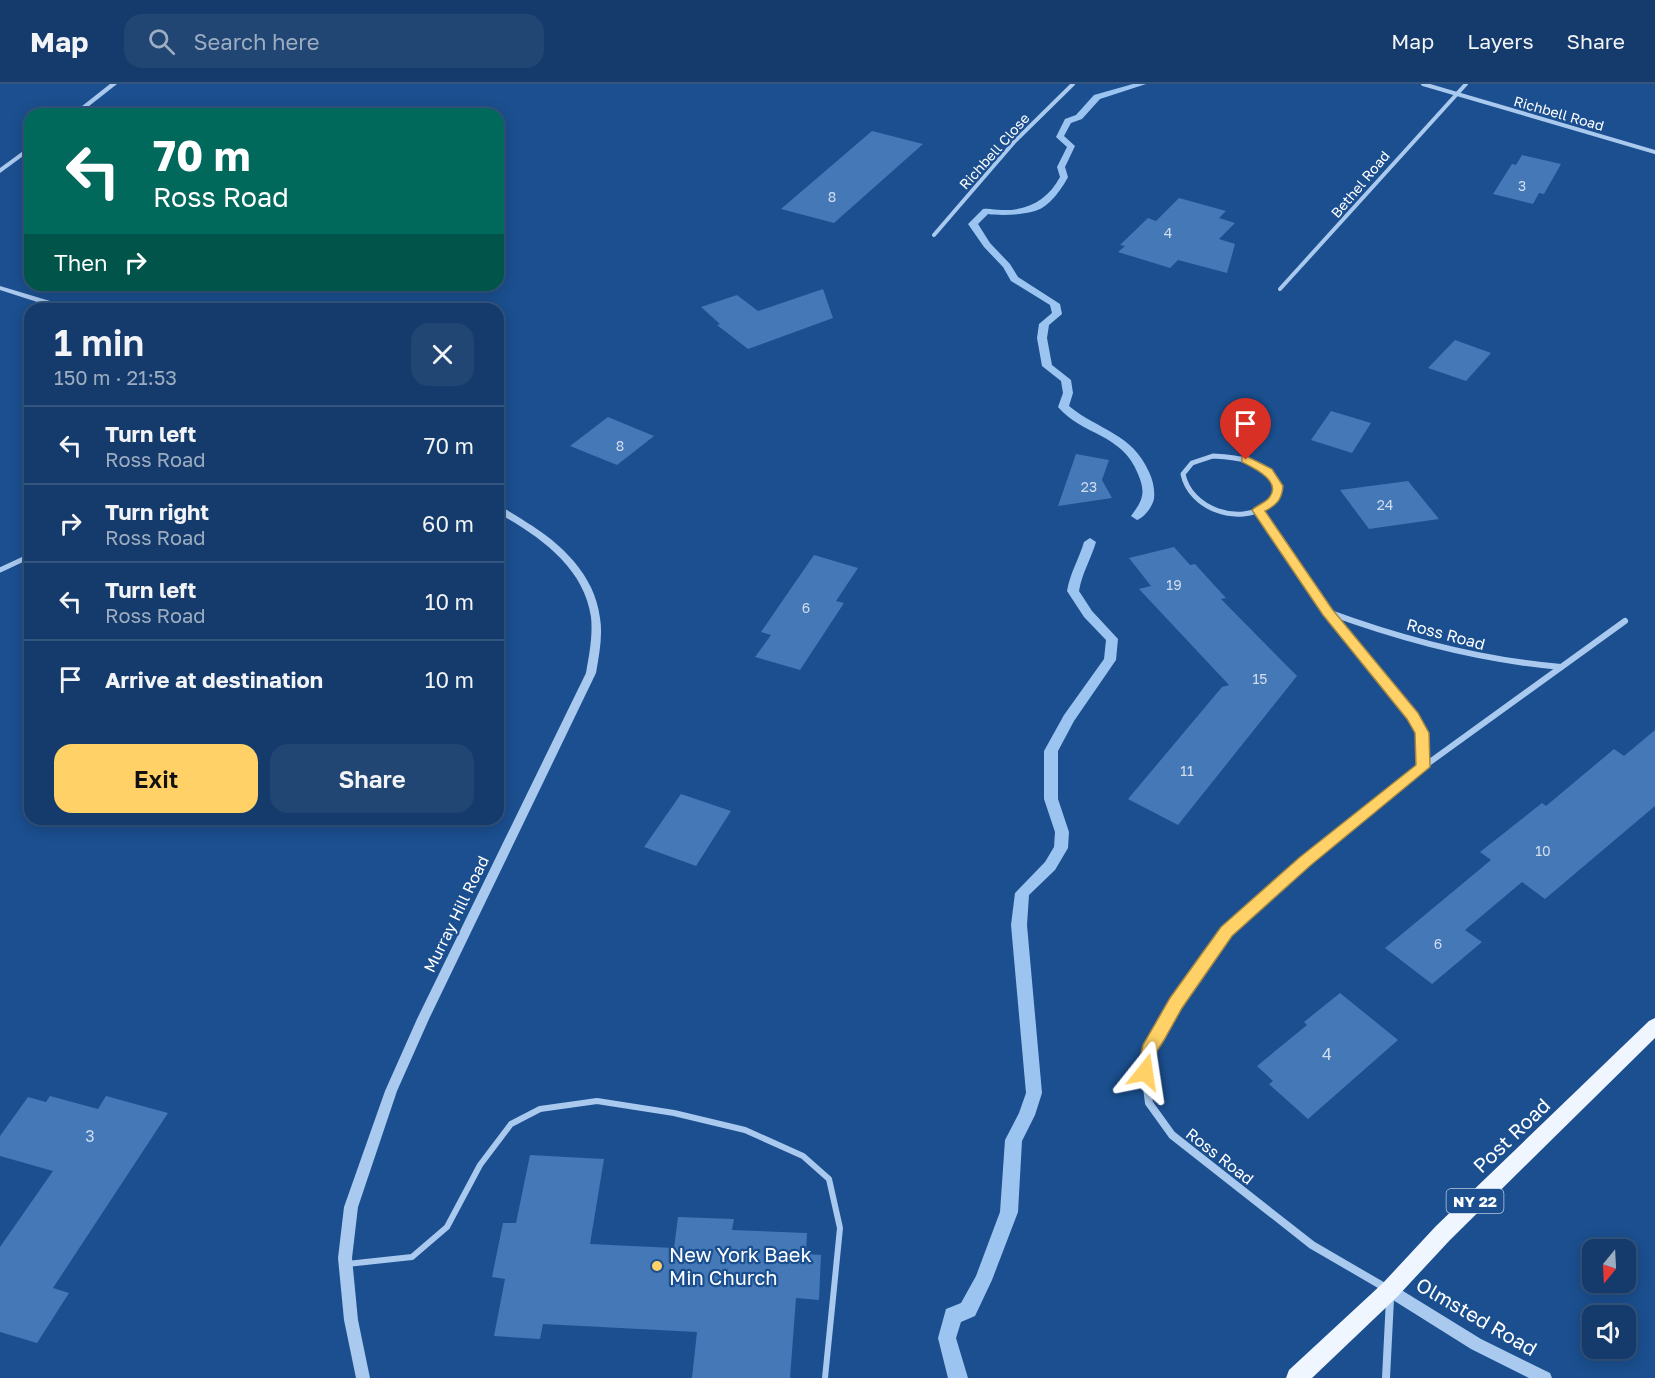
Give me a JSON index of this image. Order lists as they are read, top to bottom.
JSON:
{
  "streets": {
    "main road": ["Post Road", "NY 22"],
    "street": [
      "Richbell Road",
      "Richbell Close",
      "Bethel Road",
      "Ross Road",
      "Murray Hill Road",
      "Olmsted Road"
    ]
  },
  "crossings": [
    ["Richbell Road", "Bethel Road"],
    ["Ross Road", "Post Road"],
    ["Ross Road", "Olmsted Road"],
    ["Post Road", "Olmsted Road"]
  ],
  "places": ["New York Baek Min Church"],
  "house_numbers": [
    "3",
    "8",
    "4",
    "8",
    "23",
    "24",
    "19",
    "6",
    "15",
    "11",
    "10",
    "6",
    "4",
    "3"
  ],
  "north": "bottom",
  "page": {
    "header": "Map",
    "search": "Search here",
    "nav": ["Map", "Layers", "Share"],
    "turn": ["70 m", "Ross Road"],
    "then": "Then",
    "heading": ["1 min", "150 m · 21:53"],
    "list": [
      {
        "name": "Turn left",
        "note": "Ross Road",
        "value": "70 m"
      },
      {
        "name": "Turn right",
        "note": "Ross Road",
        "value": "60 m"
      },
      {
        "name": "Turn left",
        "note": "Ross Road",
        "value": "10 m"
      },
      {
        "name": "Arrive at destination",
        "value": "10 m"
      }
    ],
    "buttons": ["Exit", "Share"]
  }
}
